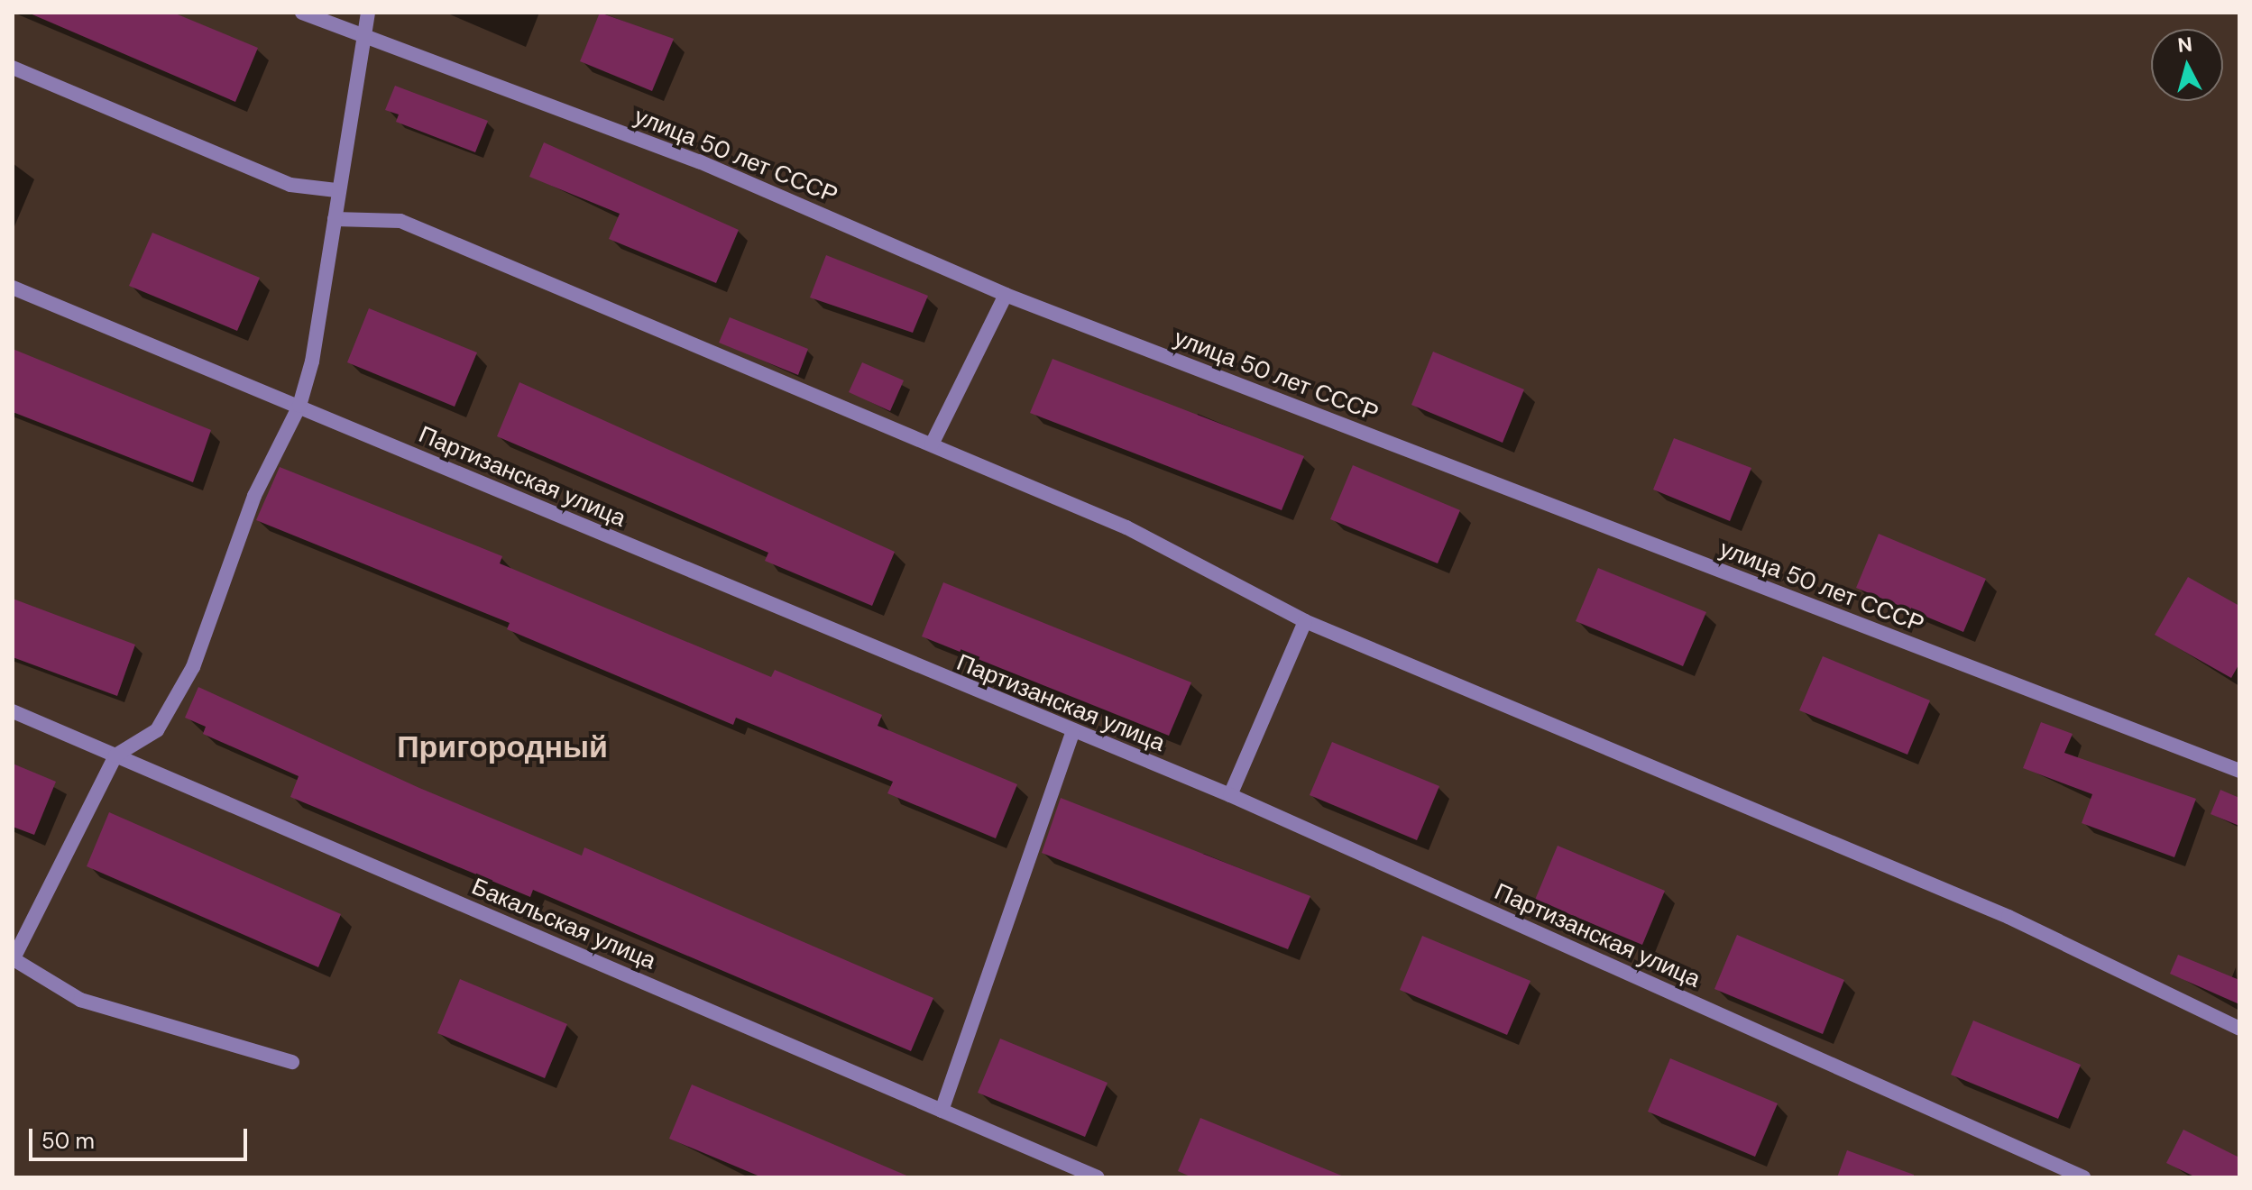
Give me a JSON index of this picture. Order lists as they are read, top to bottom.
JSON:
{
  "streets": {
    "street": ["улица 50 лет СССР", "Партизанская улица", "Бакальская улица"]
  },
  "districts": ["Пригородный"],
  "scale_bar": "50 m",
  "north": "top"
}
